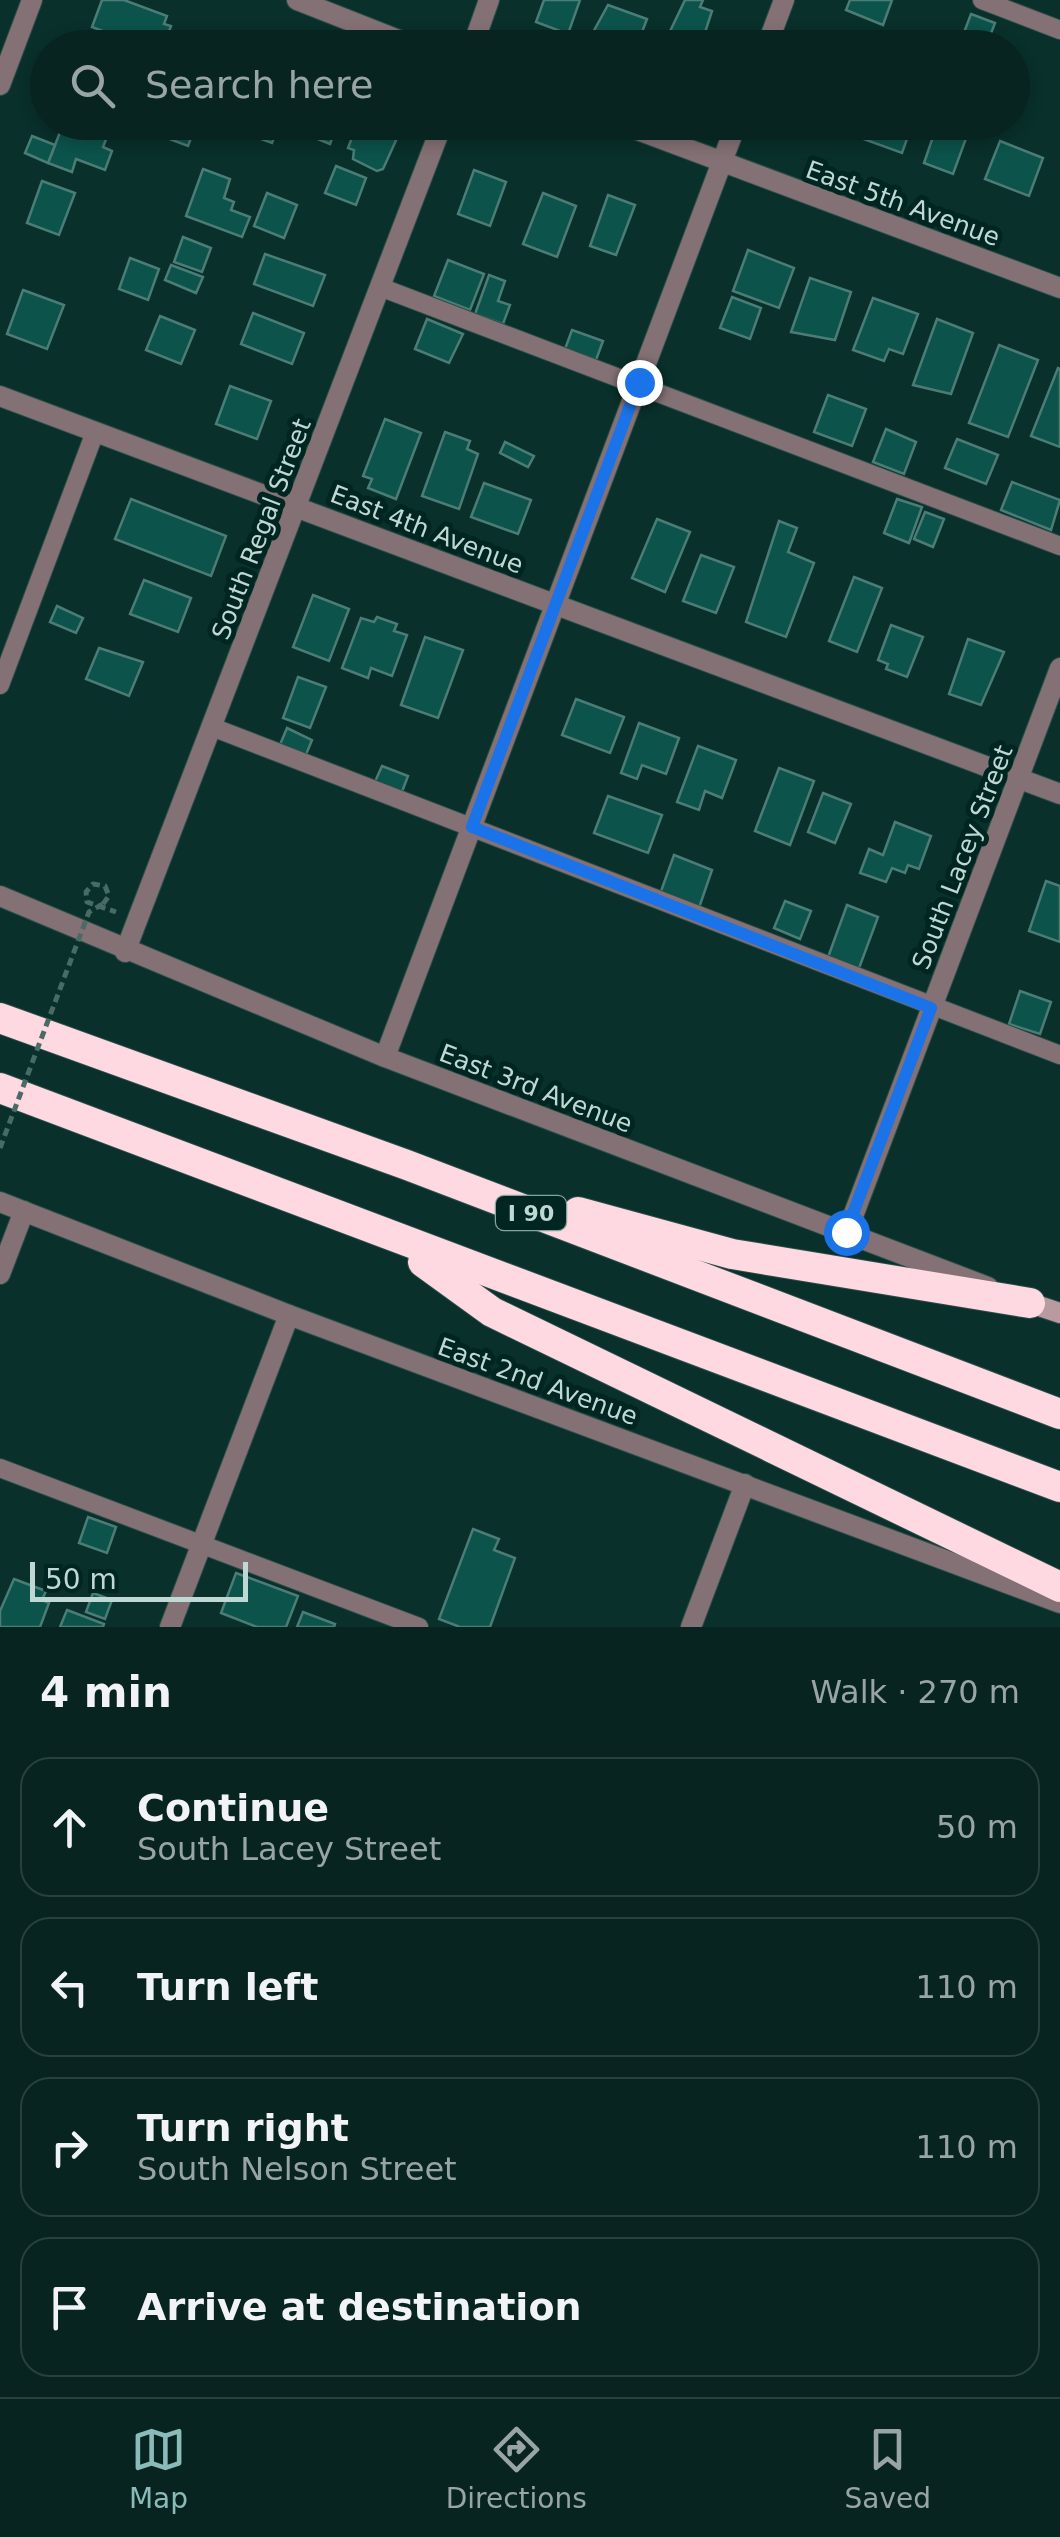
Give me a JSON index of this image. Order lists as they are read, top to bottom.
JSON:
{
  "streets": {
    "highway": ["I 90"],
    "main road": ["East 3rd Avenue"],
    "street": [
      "East 5th Avenue",
      "South Regal Street",
      "East 4th Avenue",
      "South Lacey Street",
      "East 2nd Avenue"
    ]
  },
  "crossings": [
    ["South Regal Street", "East 4th Avenue"],
    ["South Regal Street", "East 3rd Avenue"],
    ["East 4th Avenue", "South Lacey Street"],
    ["South Lacey Street", "East 3rd Avenue"]
  ],
  "scale_bar": "50 m",
  "page": {
    "search": "Search here",
    "scale": "50 m",
    "heading": ["4 min", "Walk · 270 m"],
    "list": [
      ["Continue", "South Lacey Street", "50 m"],
      ["Turn left", "110 m"],
      ["Turn right", "South Nelson Street", "110 m"],
      "Arrive at destination"
    ],
    "nav": ["Map", "Directions", "Saved"]
  }
}
